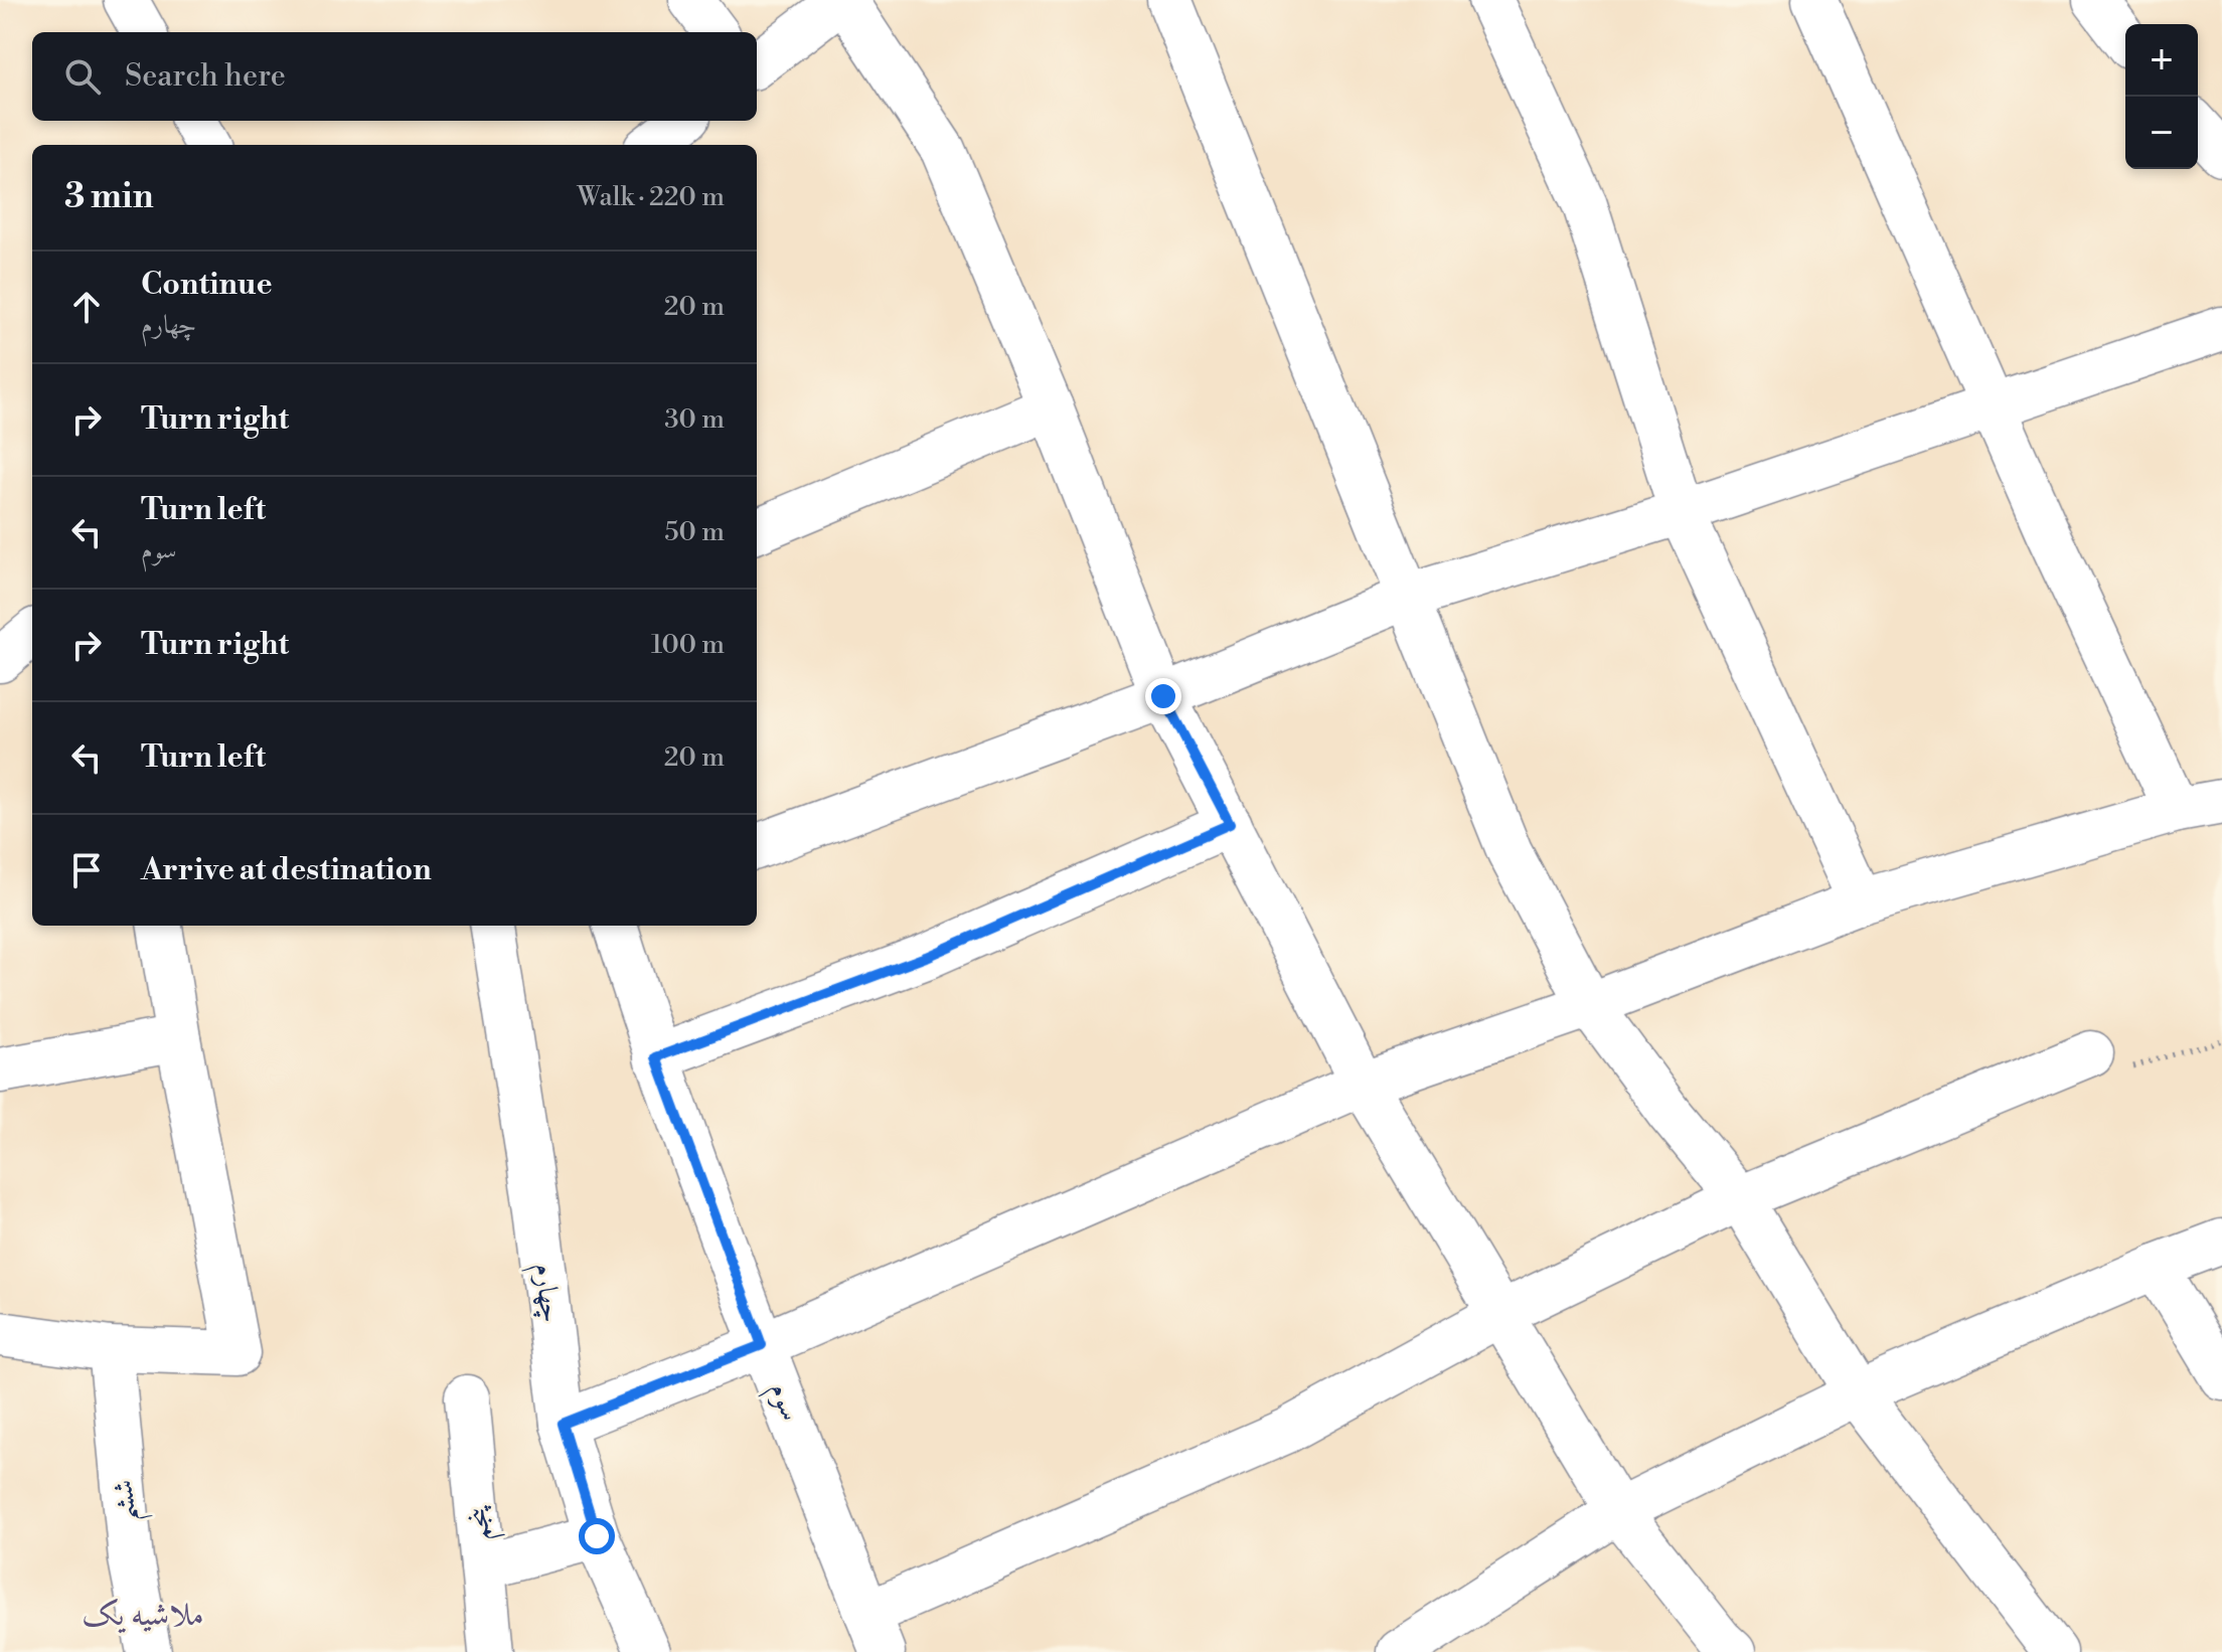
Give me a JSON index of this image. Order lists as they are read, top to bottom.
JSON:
{
  "streets": {
    "street": [
      "چهارم",
      "سوم",
      "ششم",
      "پنجم"
    ]
  },
  "districts": ["ملاشیه یک"],
  "page": {
    "map_buttons": ["+", "−"],
    "search": "Search here",
    "heading": ["3 min", "Walk · 220 m"],
    "list": [
      ["Continue", "چهارم", "20 m"],
      ["Turn right", "30 m"],
      ["Turn left", "سوم", "50 m"],
      ["Turn right", "100 m"],
      ["Turn left", "20 m"],
      "Arrive at destination"
    ]
  }
}
